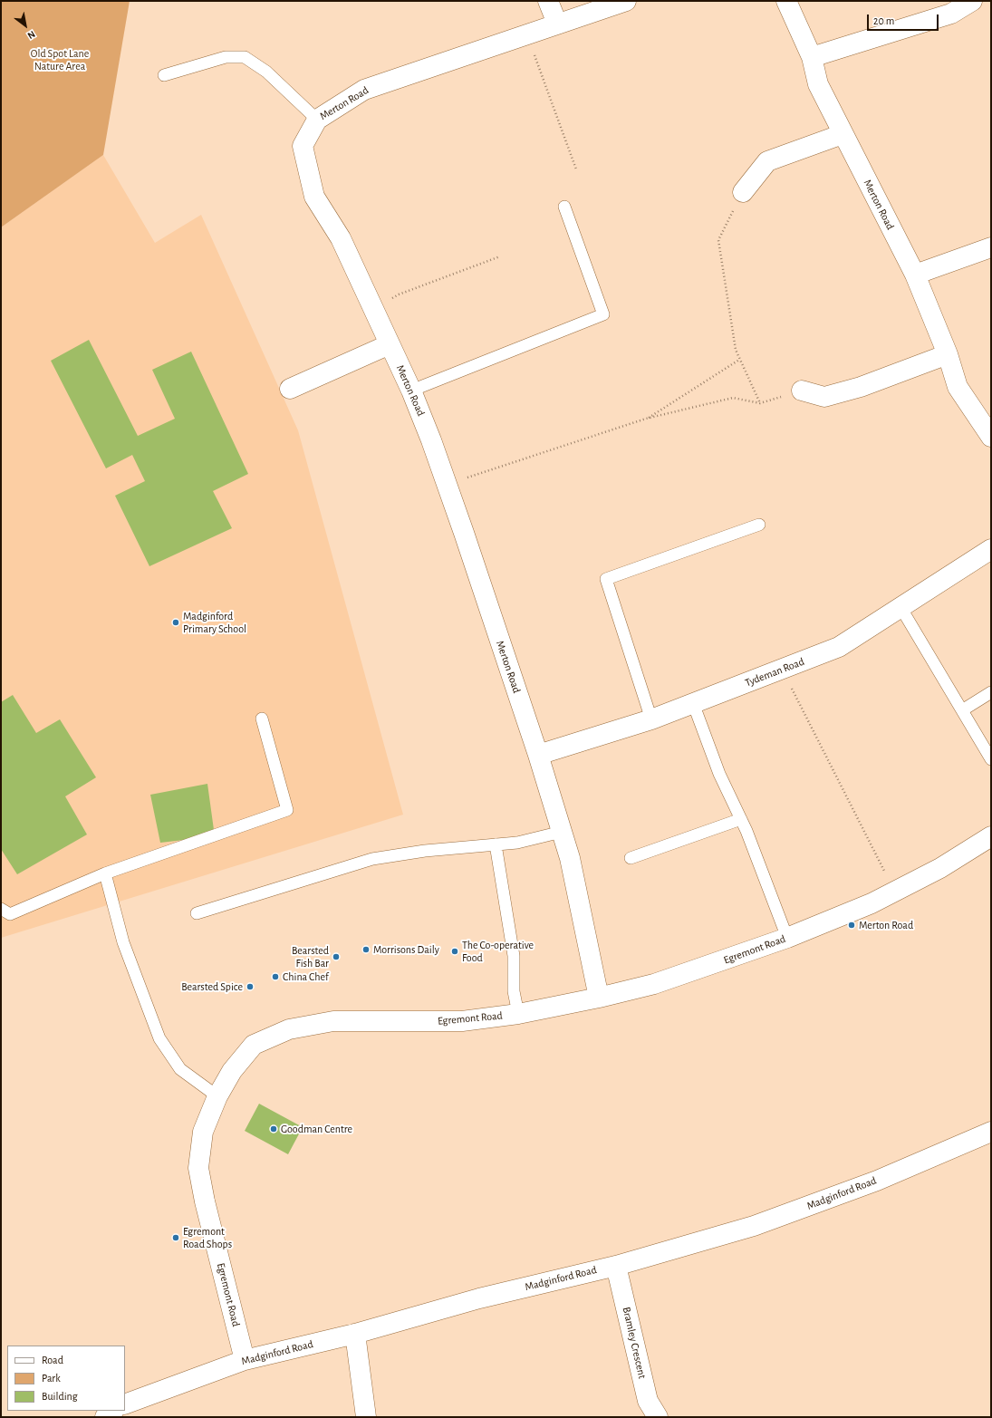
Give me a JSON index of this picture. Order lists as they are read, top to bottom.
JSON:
{
  "streets": {
    "street": [
      "Merton Road",
      "Tydeman Road",
      "Egremont Road",
      "Madginford Road",
      "Bramley Crescent"
    ]
  },
  "crossings": [
    ["Merton Road", "Tydeman Road"],
    ["Merton Road", "Egremont Road"],
    ["Egremont Road", "Madginford Road"],
    ["Madginford Road", "Bramley Crescent"]
  ],
  "parks": ["Old Spot Lane Nature Area"],
  "places": [
    "Madginford Primary School",
    "Merton Road",
    "Morrisons Daily",
    "The Co-operative Food",
    "Bearsted Fish Bar",
    "China Chef",
    "Bearsted Spice",
    "Goodman Centre",
    "Egremont Road Shops"
  ],
  "legend": ["Road", "Park", "Building"],
  "scale_bar": "20 m",
  "north": "bottom right"
}
